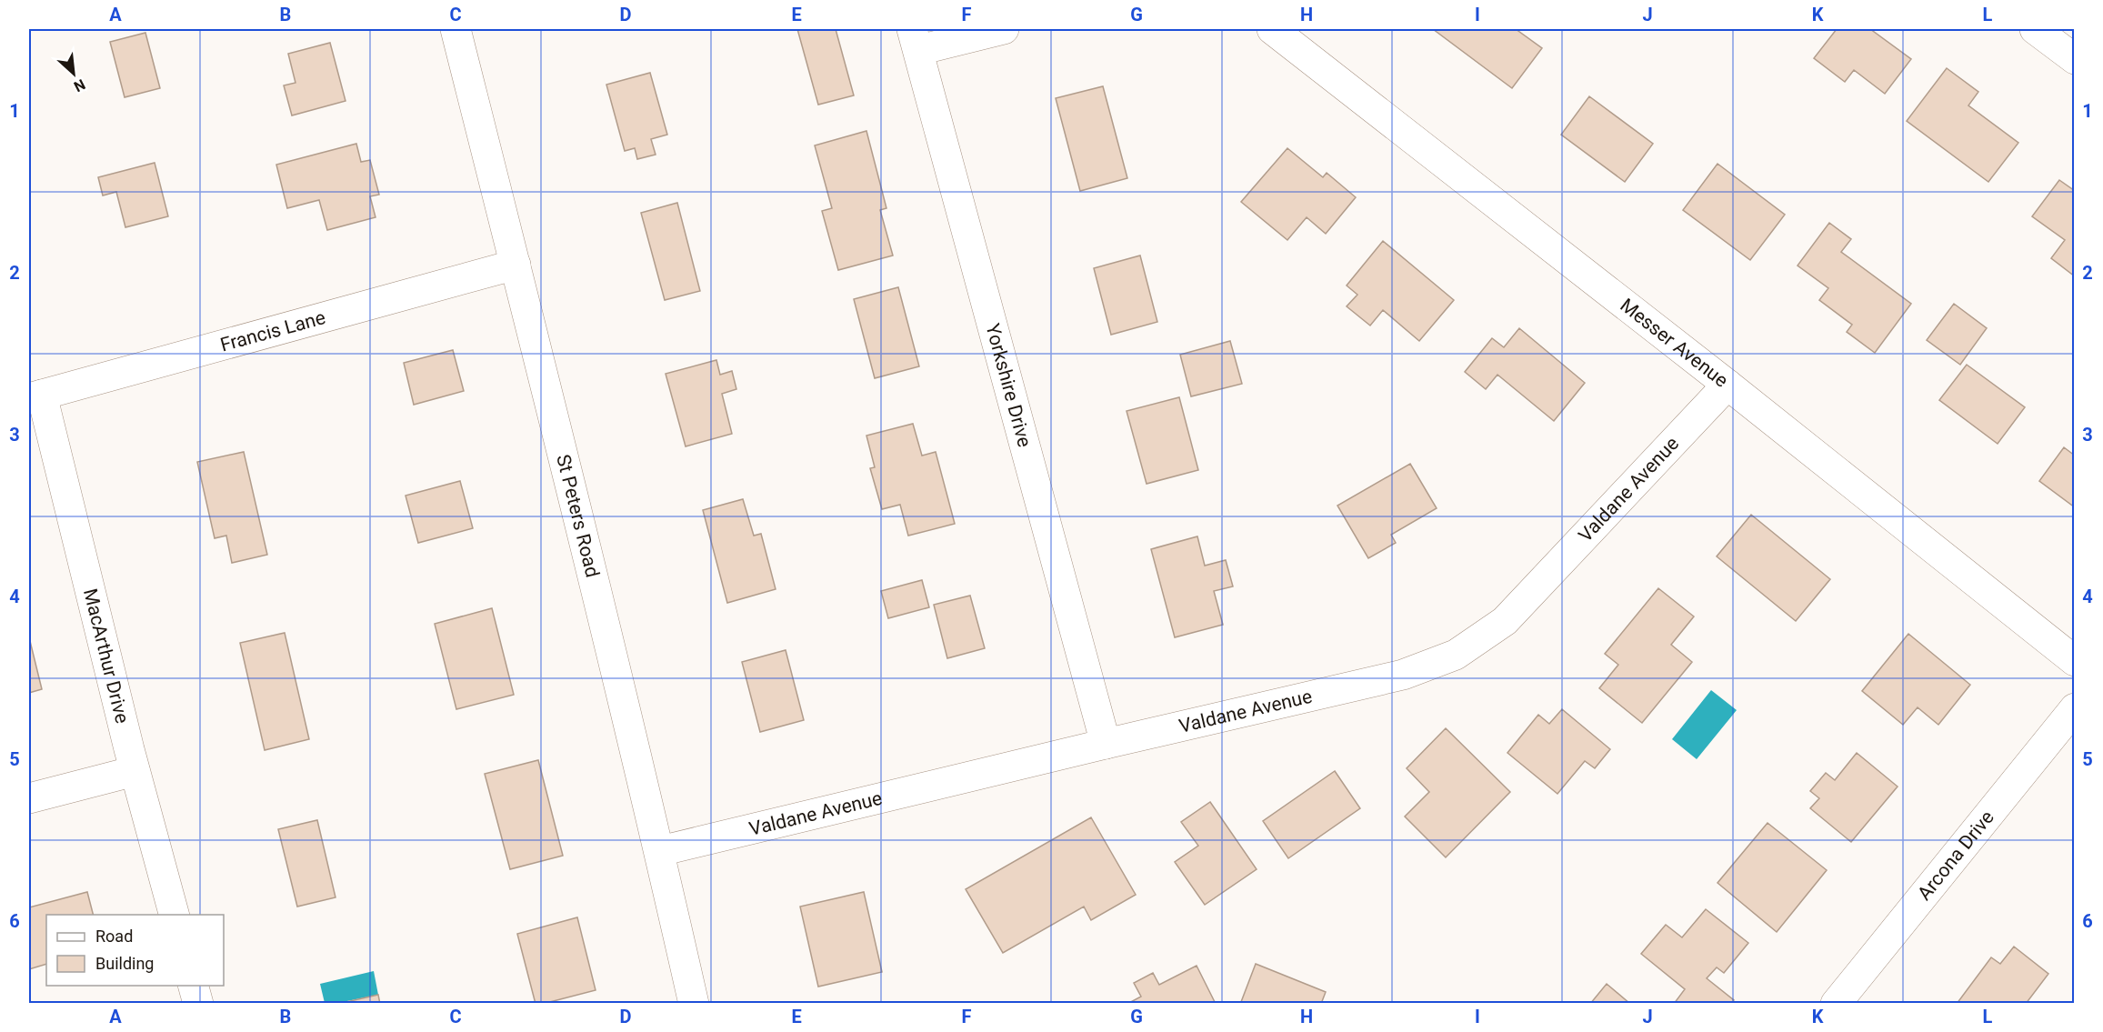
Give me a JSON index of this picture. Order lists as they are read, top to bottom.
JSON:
{
  "streets": {
    "street": [
      "Francis Lane",
      "Messer Avenue",
      "Yorkshire Drive",
      "Valdane Avenue",
      "St Peters Road",
      "MacArthur Drive",
      "Arcona Drive"
    ]
  },
  "crossings": [
    ["Francis Lane", "St Peters Road"],
    ["Francis Lane", "MacArthur Drive"],
    ["Messer Avenue", "Valdane Avenue"],
    ["Yorkshire Drive", "Valdane Avenue"],
    ["Valdane Avenue", "St Peters Road"]
  ],
  "legend": ["Road", "Building"],
  "north": "bottom right",
  "grid": {
    "columns": [
      "A",
      "B",
      "C",
      "D",
      "E",
      "F",
      "G",
      "H",
      "I",
      "J",
      "K",
      "L"
    ],
    "rows": [
      "1",
      "2",
      "3",
      "4",
      "5",
      "6"
    ]
  }
}
